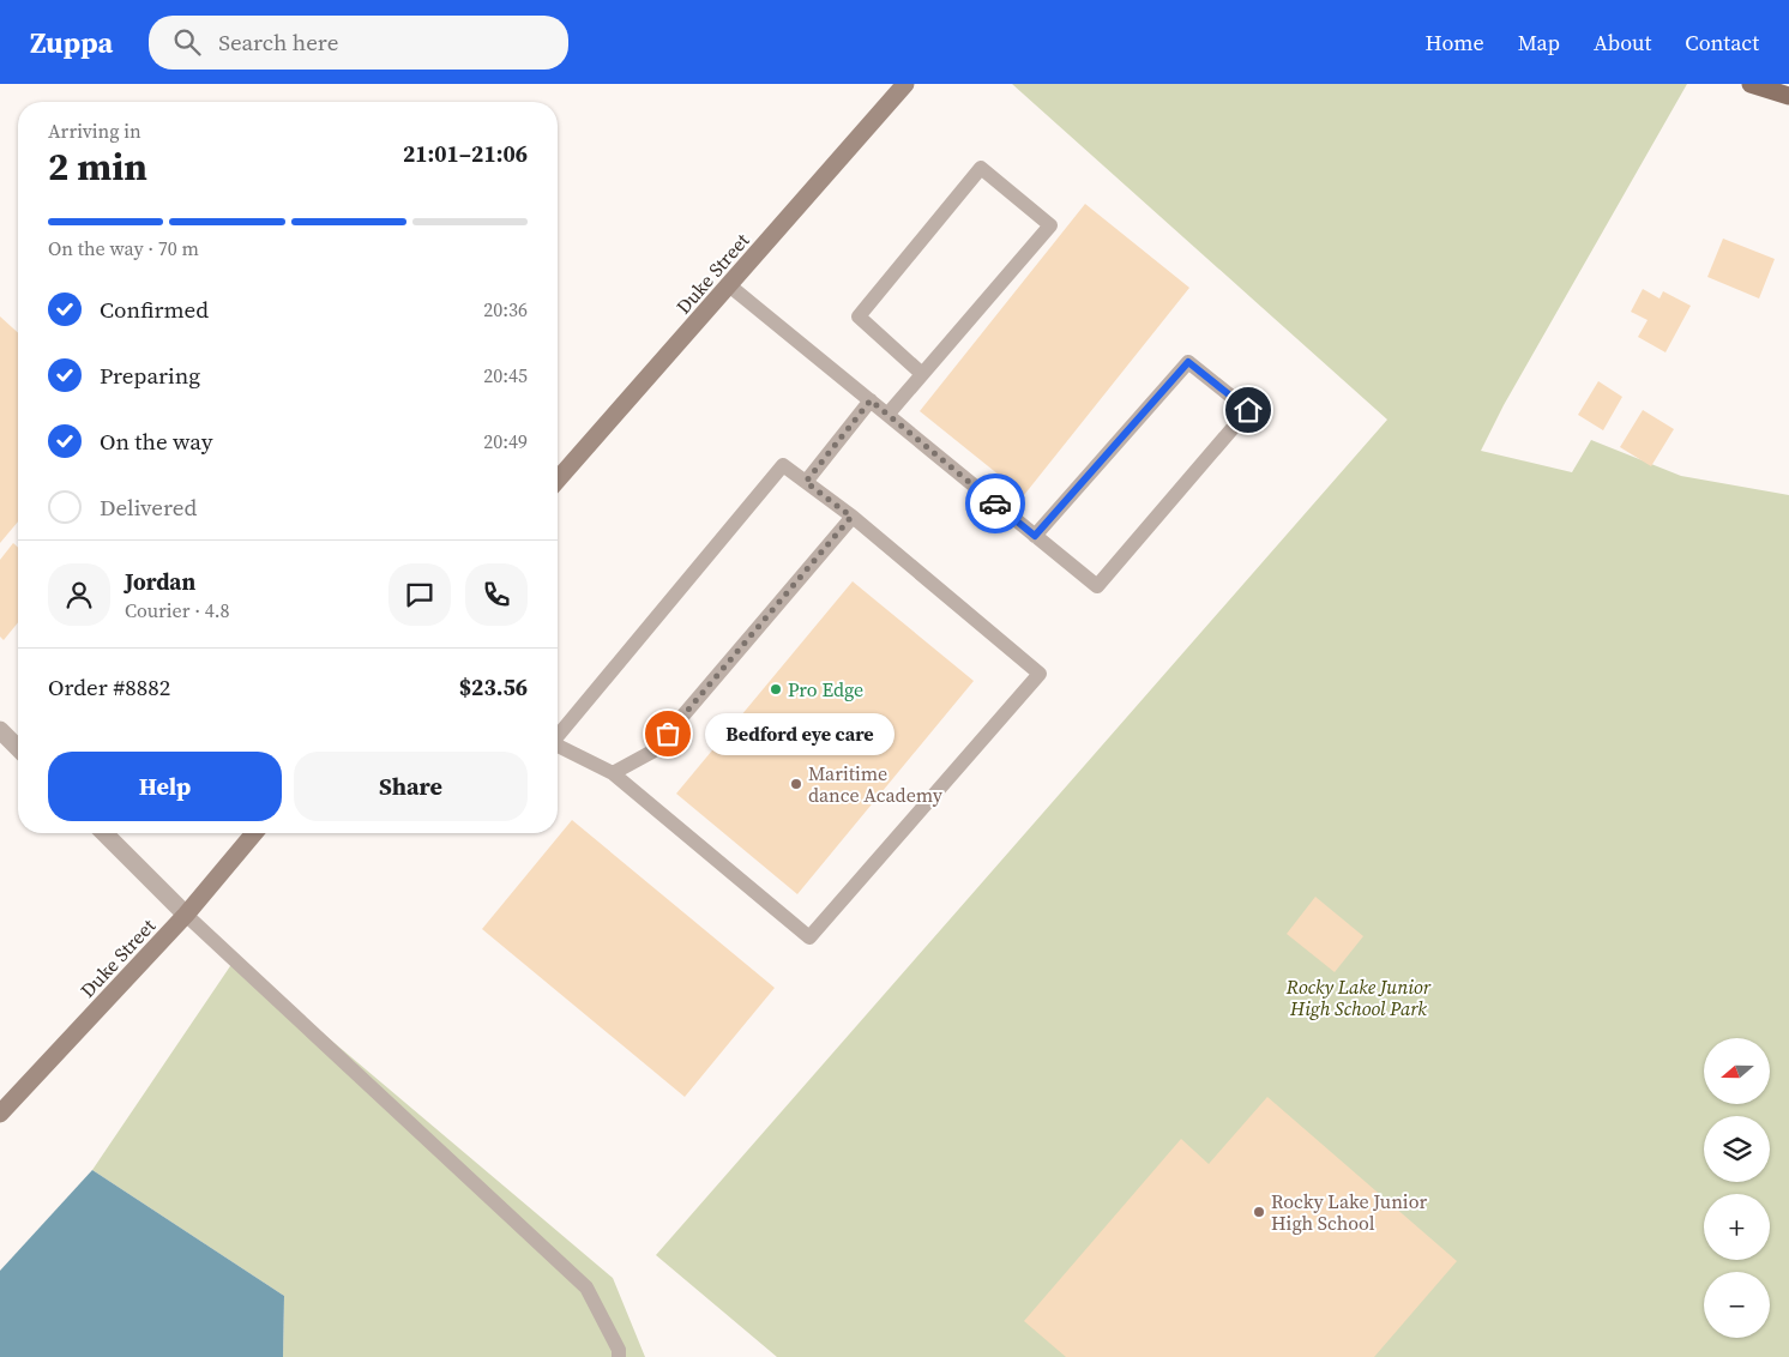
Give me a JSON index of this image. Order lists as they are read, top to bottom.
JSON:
{
  "streets": {
    "main road": ["Duke Street"]
  },
  "parks": ["Rocky Lake Junior High School Park"],
  "places": [
    "Pro Edge",
    "Bedford eye care",
    "Maritime dance Academy",
    "Rocky Lake Junior High School"
  ],
  "north": "left",
  "page": {
    "header": "Zuppa",
    "search": "Search here",
    "nav": [
      "Home",
      "Map",
      "About",
      "Contact"
    ],
    "heading": ["2 min", "Arriving in", "21:01–21:06"],
    "panel": [
      "Jordan",
      "Courier · 4.8",
      "Order #8882",
      "$23.56"
    ],
    "bar": "On the way · 70 m",
    "list": [
      ["Confirmed", "20:36"],
      ["Preparing", "20:45"],
      ["On the way", "20:49"],
      "Delivered"
    ],
    "bubble": "Bedford eye care",
    "buttons": ["Help", "Share"],
    "map_buttons": ["+", "−"]
  }
}
